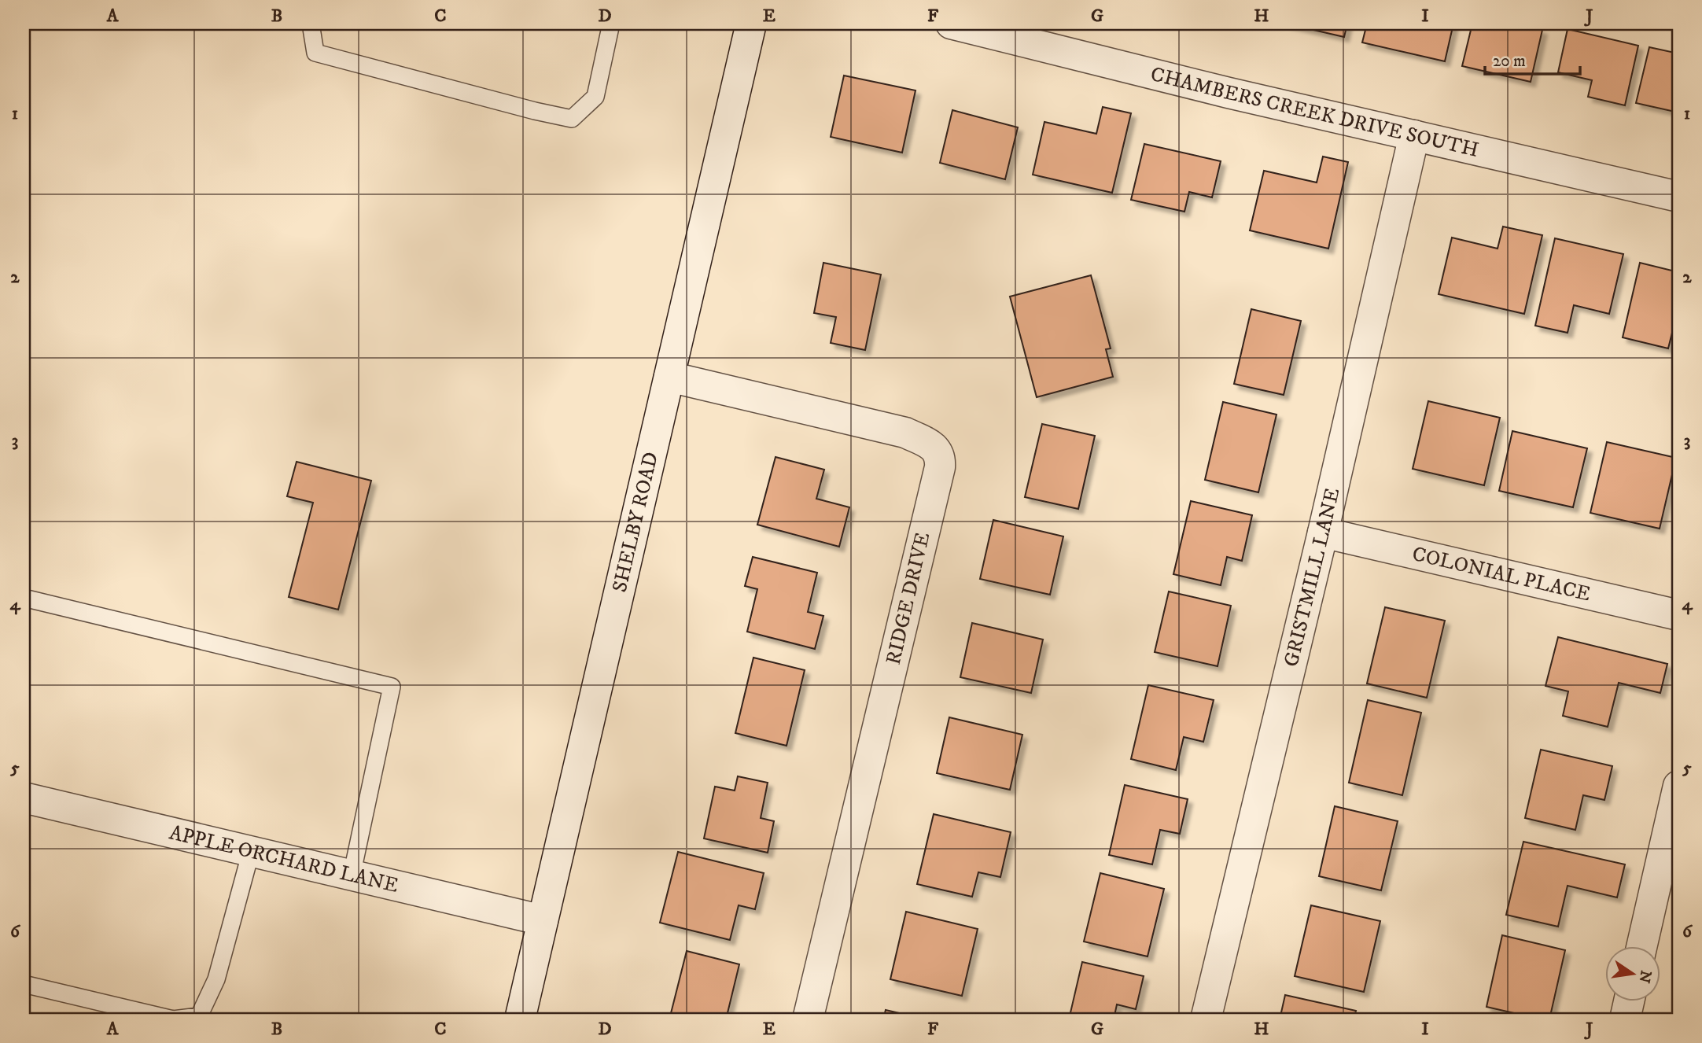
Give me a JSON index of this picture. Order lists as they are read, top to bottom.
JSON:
{
  "streets": {
    "street": [
      "CHAMBERS CREEK DRIVE SOUTH",
      "SHELBY ROAD",
      "COLONIAL PLACE",
      "GRISTMILL LANE",
      "RIDGE DRIVE",
      "APPLE ORCHARD LANE"
    ]
  },
  "crossings": [
    ["CHAMBERS CREEK DRIVE SOUTH", "GRISTMILL LANE"],
    ["SHELBY ROAD", "RIDGE DRIVE"],
    ["SHELBY ROAD", "APPLE ORCHARD LANE"],
    ["COLONIAL PLACE", "GRISTMILL LANE"]
  ],
  "scale_bar": "20 m",
  "north": "right",
  "grid": {
    "columns": [
      "A",
      "B",
      "C",
      "D",
      "E",
      "F",
      "G",
      "H",
      "I",
      "J"
    ],
    "rows": [
      "1",
      "2",
      "3",
      "4",
      "5",
      "6"
    ]
  }
}
